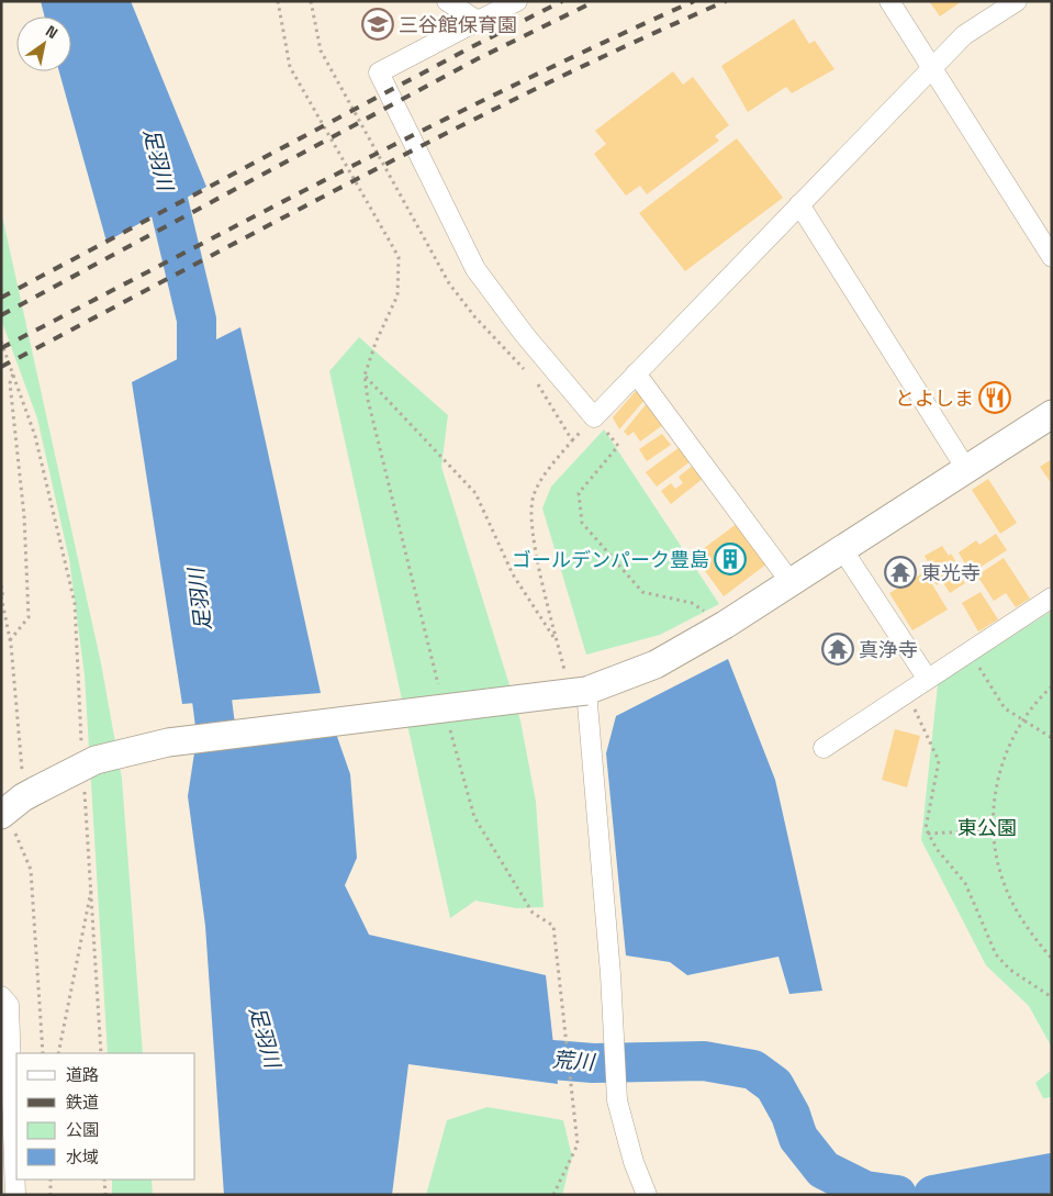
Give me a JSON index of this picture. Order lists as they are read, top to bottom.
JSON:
{
  "water": ["足羽川", "荒川"],
  "parks": ["東公園"],
  "places": {
    "school or university": ["三谷館保育園"],
    "restaurant": ["とよしま"],
    "building": ["ゴールデンパーク豊島"],
    "temple": ["東光寺", "真浄寺"]
  },
  "legend": [
    "道路",
    "鉄道",
    "公園",
    "水域"
  ],
  "north": "top right"
}
